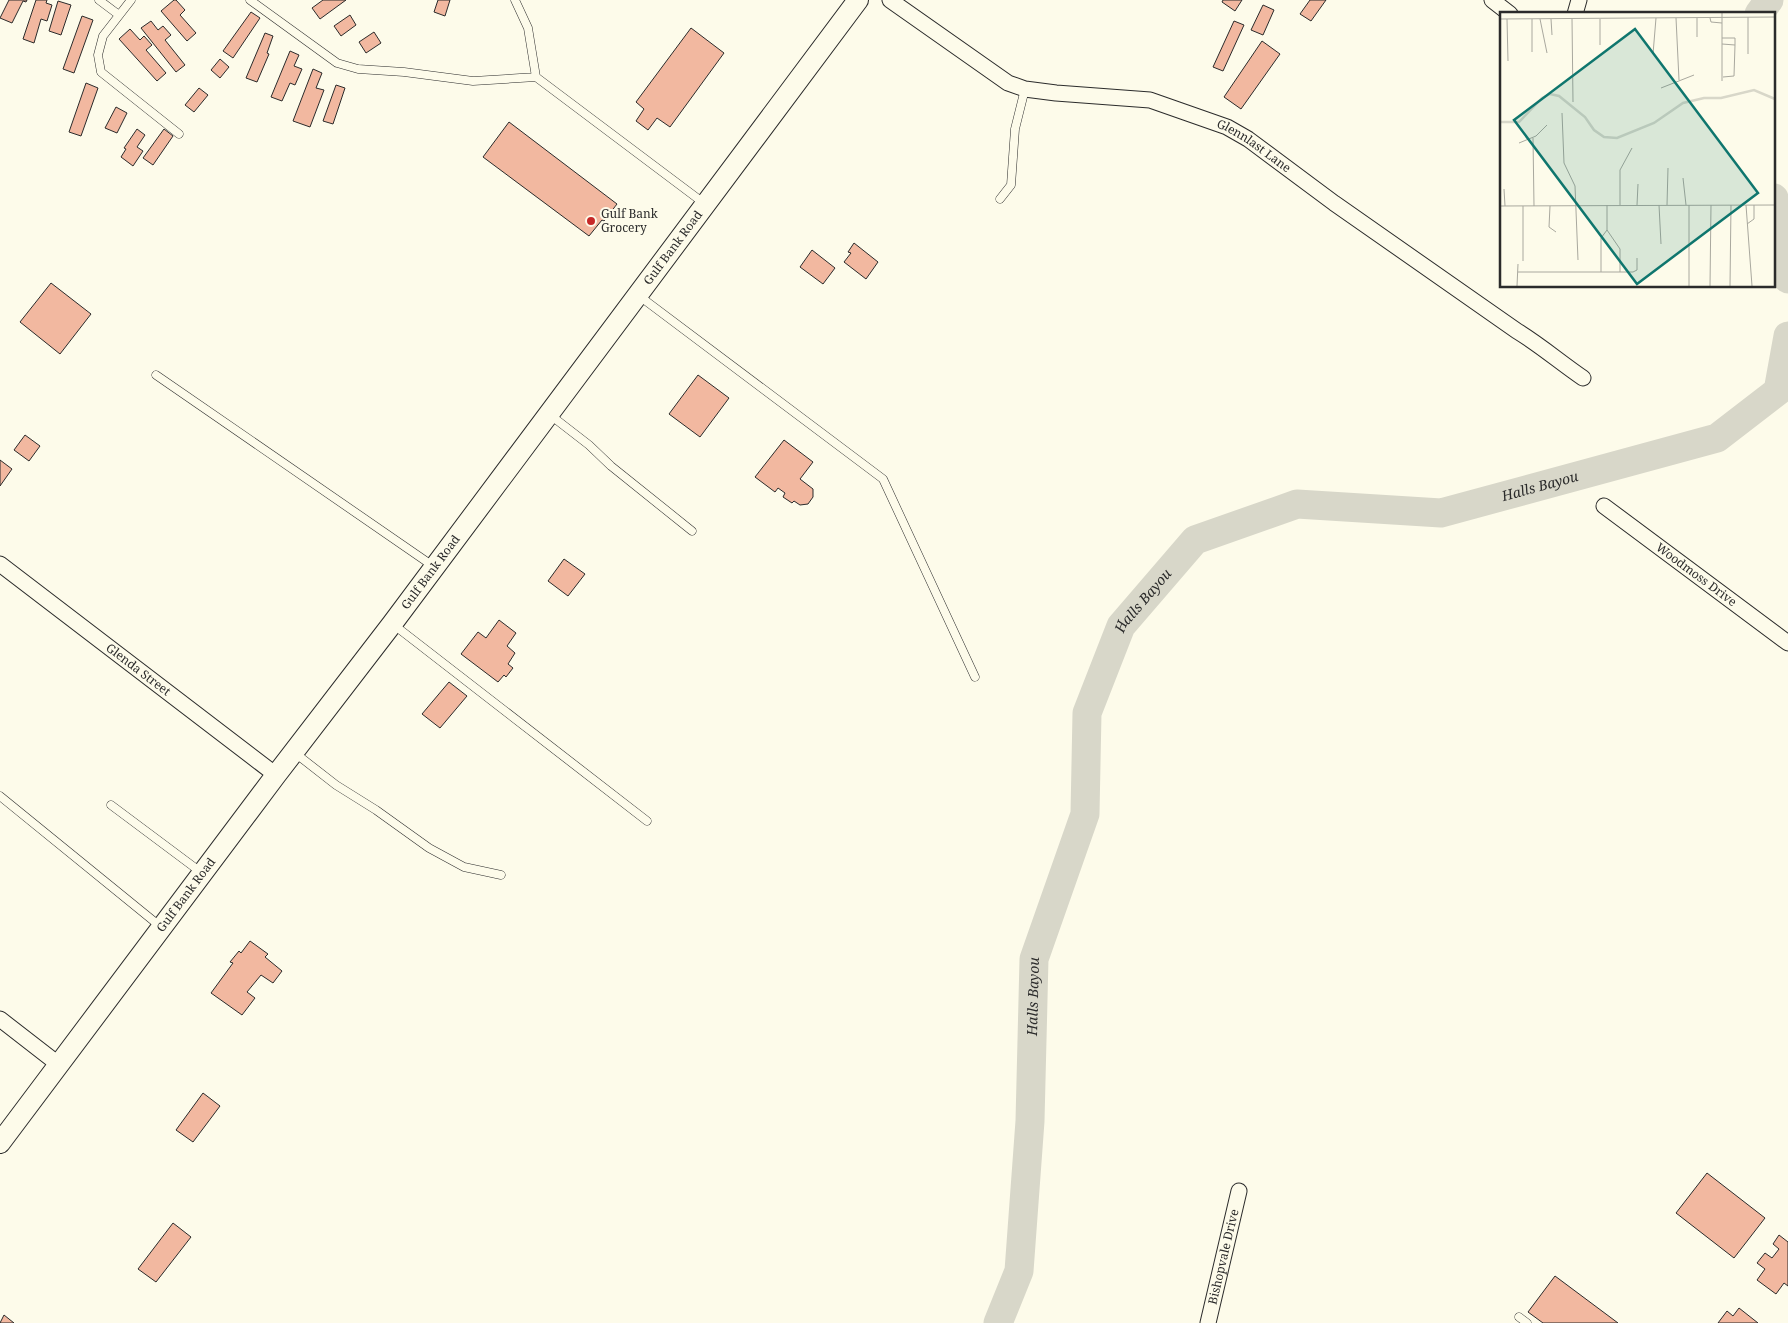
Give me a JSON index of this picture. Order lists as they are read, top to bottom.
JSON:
{
  "streets": {
    "main road": ["Gulf Bank Road"],
    "street": [
      "Glennlast Lane",
      "Woodmoss Drive",
      "Glenda Street",
      "Bishopvale Drive"
    ]
  },
  "crossings": [
    ["Gulf Bank Road", "Glenda Street"]
  ],
  "water": ["Halls Bayou"],
  "places": ["Gulf Bank Grocery"]
}
